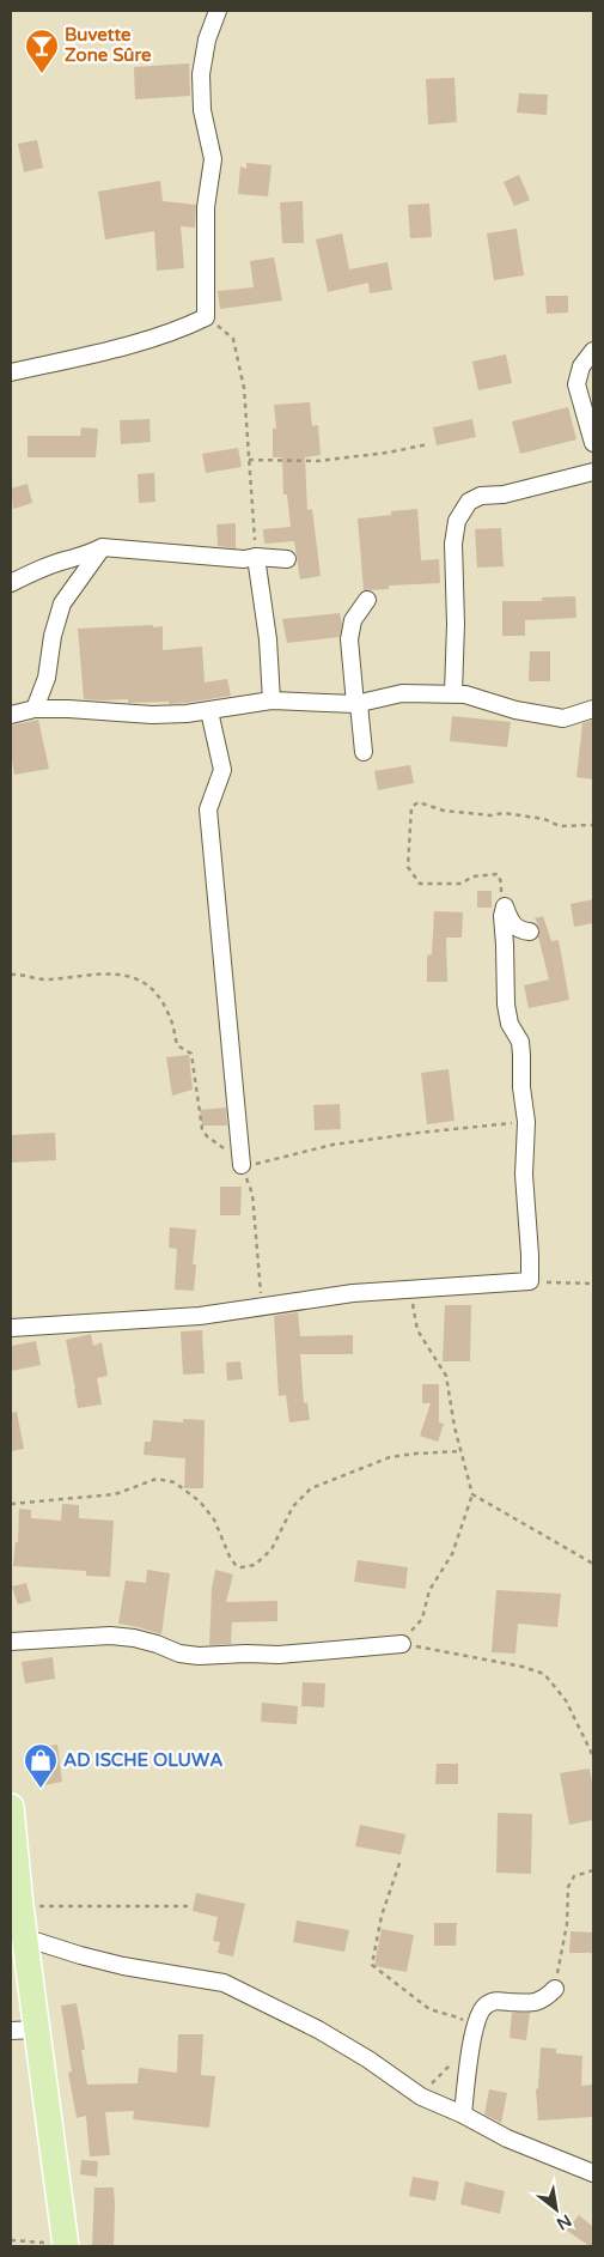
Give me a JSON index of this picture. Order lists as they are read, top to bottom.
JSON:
{
  "places": {
    "bar": ["Buvette Zone Sûre"],
    "shop": ["AD ISCHE OLUWA"]
  },
  "north": "bottom right"
}
